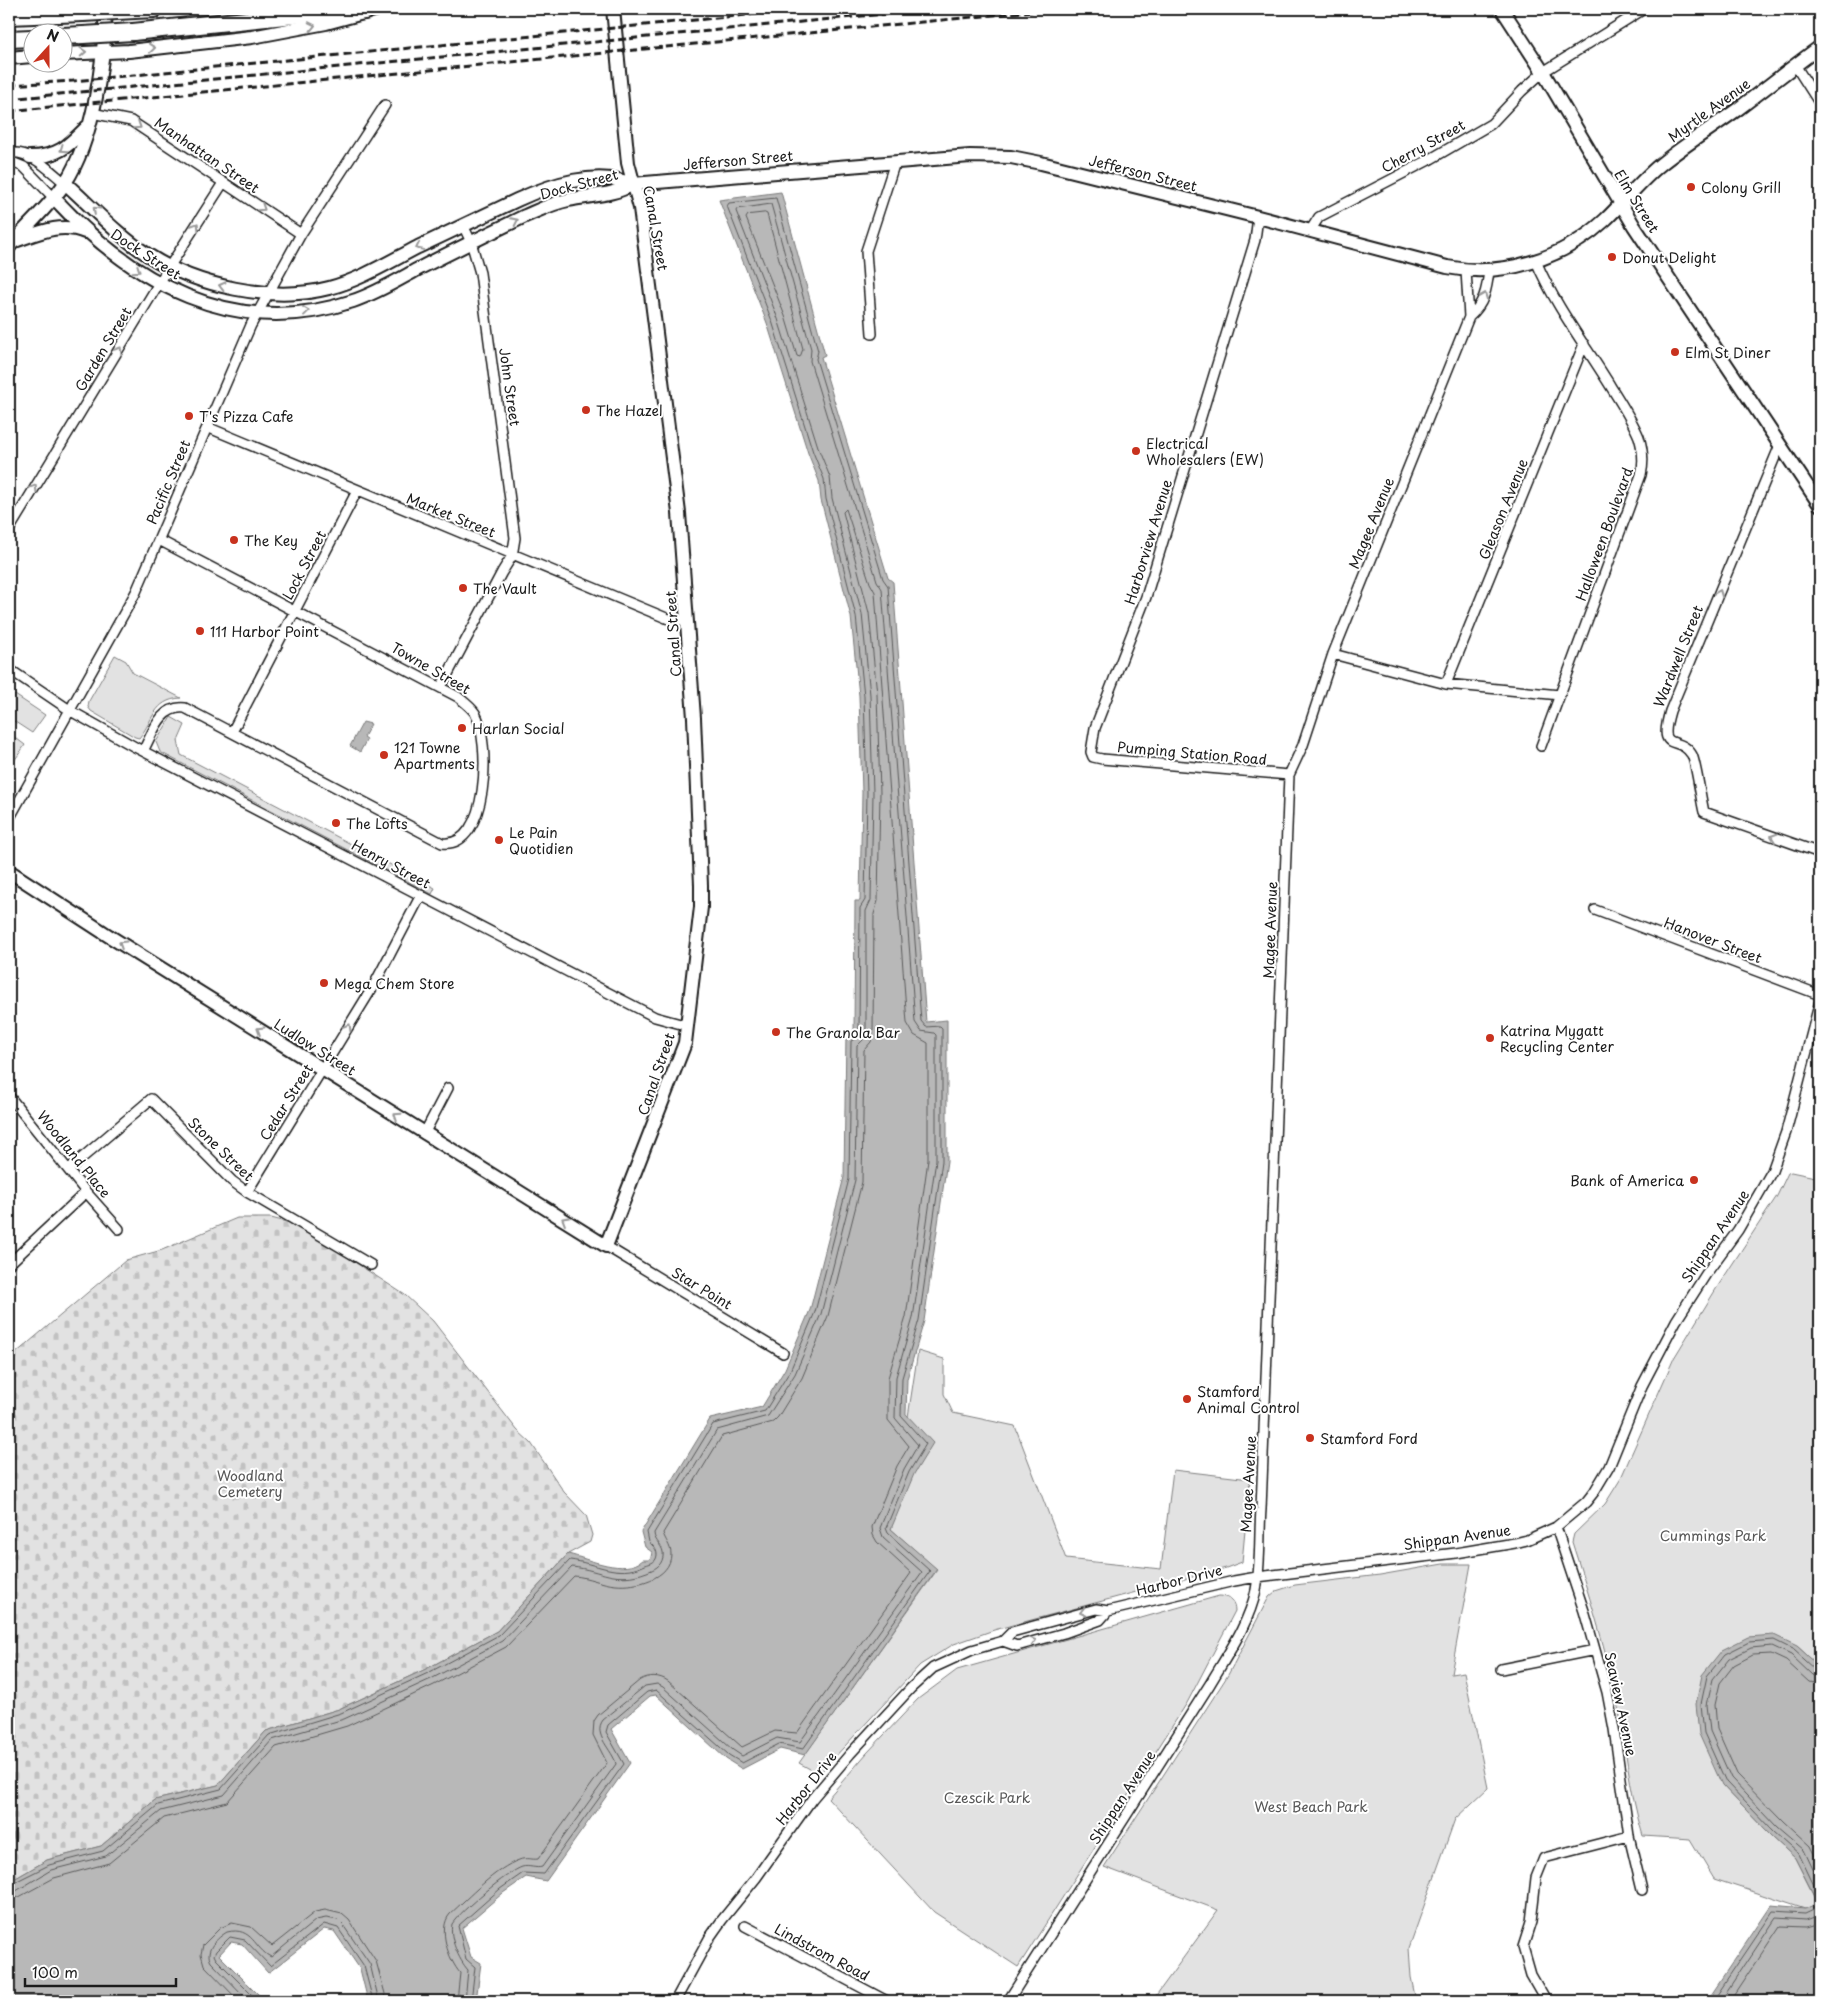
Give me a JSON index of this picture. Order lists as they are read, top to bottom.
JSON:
{
  "streets": {
    "street": [
      "Myrtle Avenue",
      "Cherry Street",
      "Manhattan Street",
      "Jefferson Street",
      "Dock Street",
      "Elm Street",
      "Canal Street",
      "Garden Street",
      "John Street",
      "Pacific Street",
      "Gleason Avenue",
      "Market Street",
      "Magee Avenue",
      "Halloween Boulevard",
      "Harborview Avenue",
      "Lock Street",
      "Wardwell Street",
      "Towne Street",
      "Pumping Station Road",
      "Henry Street",
      "Hanover Street",
      "Ludlow Street",
      "Cedar Street",
      "Stone Street",
      "Woodland Place",
      "Shippan Avenue",
      "Star Point",
      "Harbor Drive",
      "Seaview Avenue",
      "Lindstrom Road"
    ]
  },
  "crossings": [
    ["Myrtle Avenue", "Jefferson Street"],
    ["Myrtle Avenue", "Elm Street"],
    ["Cherry Street", "Jefferson Street"],
    ["Cherry Street", "Elm Street"],
    ["Manhattan Street", "Garden Street"],
    ["Manhattan Street", "Pacific Street"],
    ["Jefferson Street", "Dock Street"],
    ["Jefferson Street", "Elm Street"],
    ["Jefferson Street", "Canal Street"],
    ["Jefferson Street", "Magee Avenue"],
    ["Jefferson Street", "Halloween Boulevard"],
    ["Jefferson Street", "Harborview Avenue"],
    ["Dock Street", "Canal Street"],
    ["Dock Street", "Garden Street"],
    ["Dock Street", "John Street"],
    ["Dock Street", "Pacific Street"],
    ["Elm Street", "Wardwell Street"],
    ["Canal Street", "Market Street"],
    ["Canal Street", "Henry Street"],
    ["Canal Street", "Ludlow Street"],
    ["Canal Street", "Star Point"],
    ["John Street", "Market Street"],
    ["Pacific Street", "Market Street"],
    ["Pacific Street", "Towne Street"],
    ["Pacific Street", "Henry Street"],
    ["Gleason Avenue", "Halloween Boulevard"],
    ["Market Street", "Lock Street"],
    ["Magee Avenue", "Pumping Station Road"],
    ["Magee Avenue", "Shippan Avenue"],
    ["Magee Avenue", "Harbor Drive"],
    ["Harborview Avenue", "Pumping Station Road"],
    ["Lock Street", "Towne Street"],
    ["Towne Street", "Henry Street"],
    ["Henry Street", "Cedar Street"],
    ["Ludlow Street", "Cedar Street"],
    ["Ludlow Street", "Star Point"],
    ["Cedar Street", "Stone Street"],
    ["Stone Street", "Woodland Place"],
    ["Shippan Avenue", "Harbor Drive"],
    ["Shippan Avenue", "Seaview Avenue"]
  ],
  "one_way": [
    "Manhattan Street",
    "Garden Street",
    "Ludlow Street",
    "Cedar Street"
  ],
  "parks": [
    "Woodland Cemetery",
    "Cummings Park",
    "Czescik Park",
    "West Beach Park"
  ],
  "places": [
    "Colony Grill",
    "Donut Delight",
    "Elm St Diner",
    "The Hazel",
    "T's Pizza Cafe",
    "Electrical Wholesalers (EW)",
    "The Key",
    "The Vault",
    "111 Harbor Point",
    "Harlan Social",
    "121 Towne Apartments",
    "The Lofts",
    "Le Pain Quotidien",
    "Mega Chem Store",
    "The Granola Bar",
    "Katrina Mygatt Recycling Center",
    "Bank of America",
    "Stamford Animal Control",
    "Stamford Ford"
  ],
  "scale_bar": "100 m",
  "north": "top"
}
